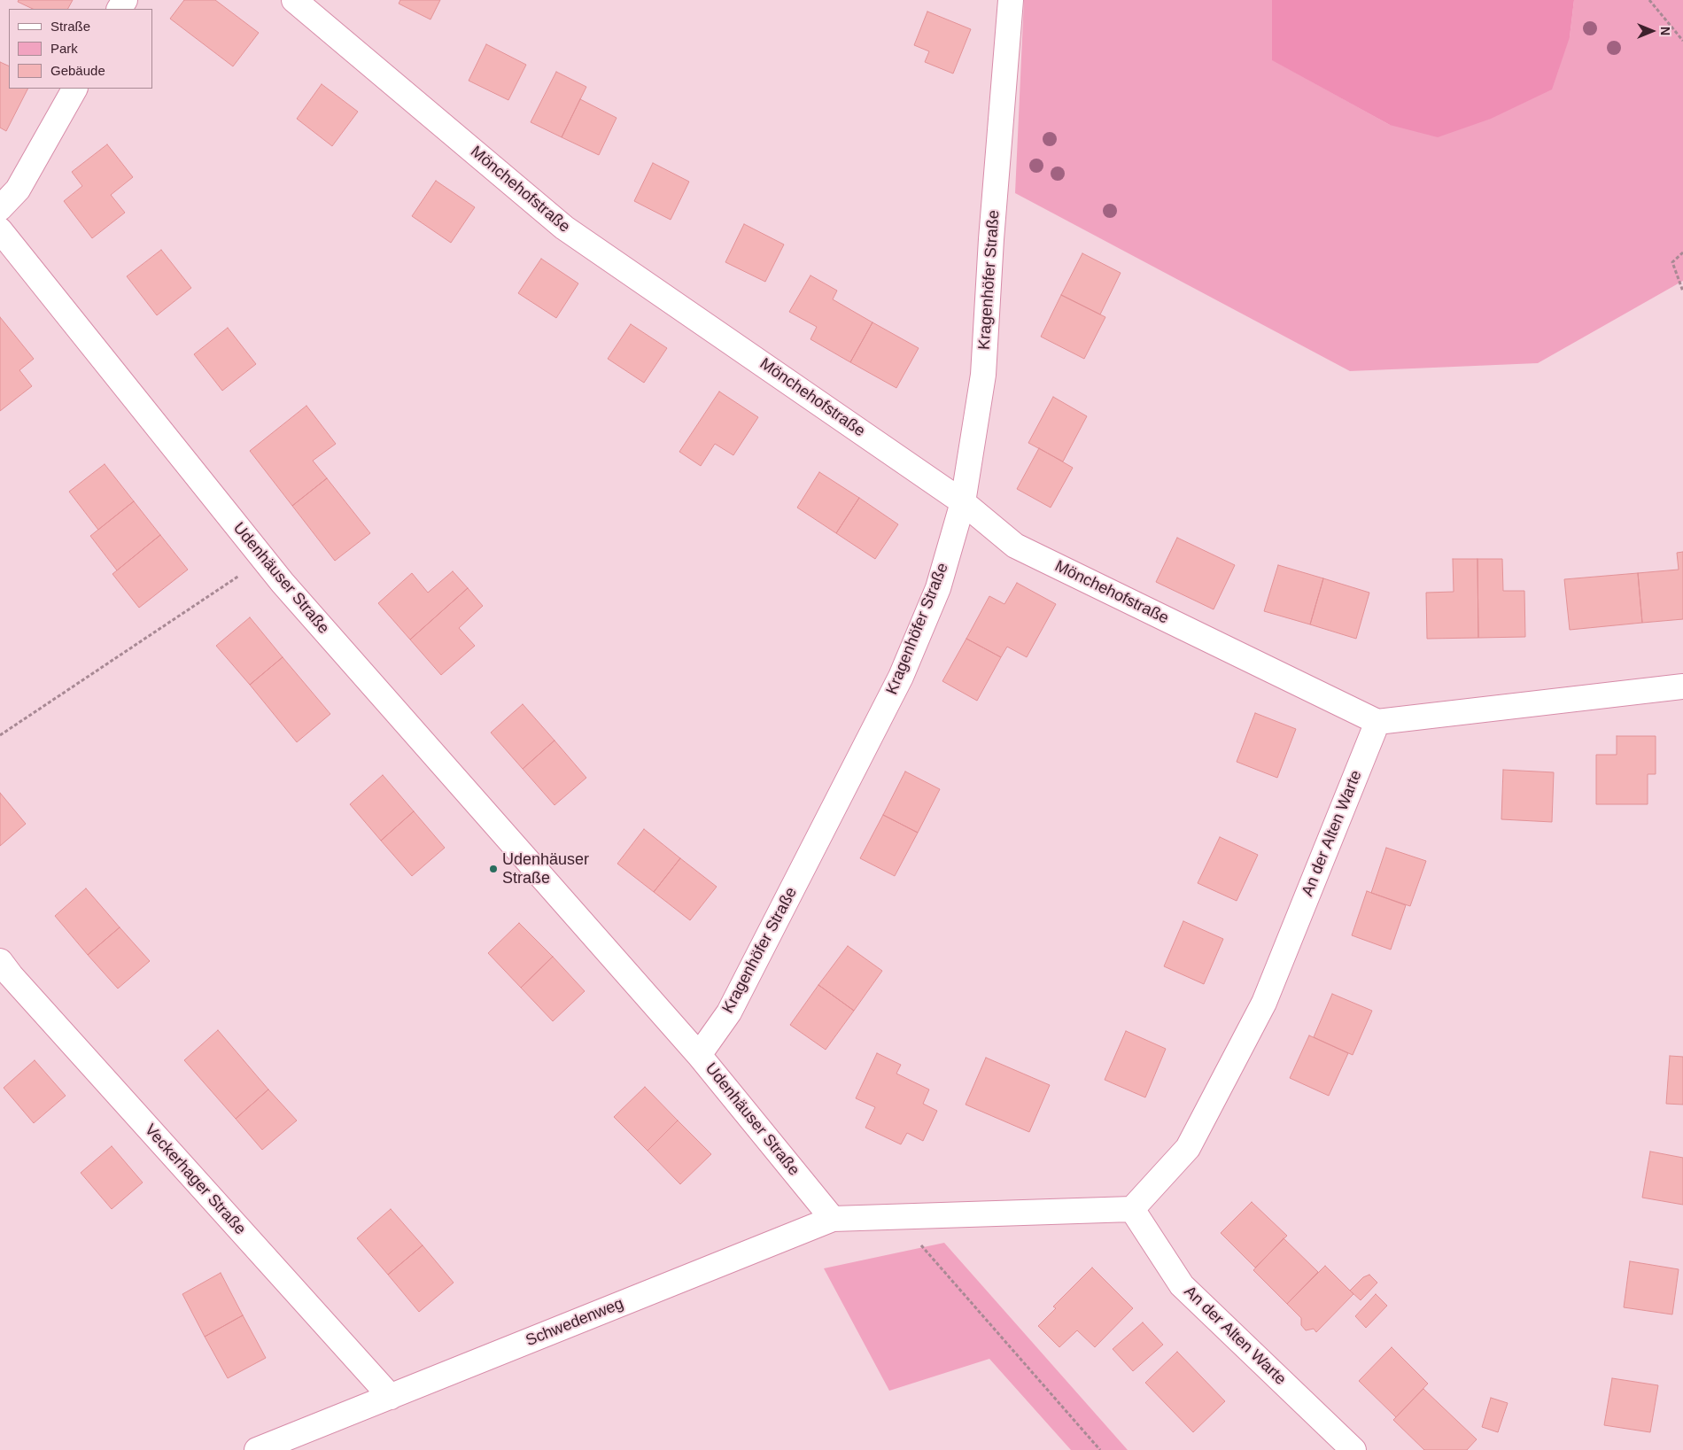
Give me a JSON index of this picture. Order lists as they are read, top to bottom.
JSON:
{
  "streets": {
    "street": [
      "Mönchehofstraße",
      "Kragenhöfer Straße",
      "Udenhäuser Straße",
      "An der Alten Warte",
      "Veckerhager Straße",
      "Schwedenweg"
    ]
  },
  "crossings": [
    ["Mönchehofstraße", "Kragenhöfer Straße"],
    ["Mönchehofstraße", "An der Alten Warte"],
    ["Kragenhöfer Straße", "Udenhäuser Straße"],
    ["Udenhäuser Straße", "Schwedenweg"],
    ["Veckerhager Straße", "Schwedenweg"]
  ],
  "places": ["Udenhäuser Straße"],
  "legend": ["Straße", "Park", "Gebäude"],
  "north": "right"
}
